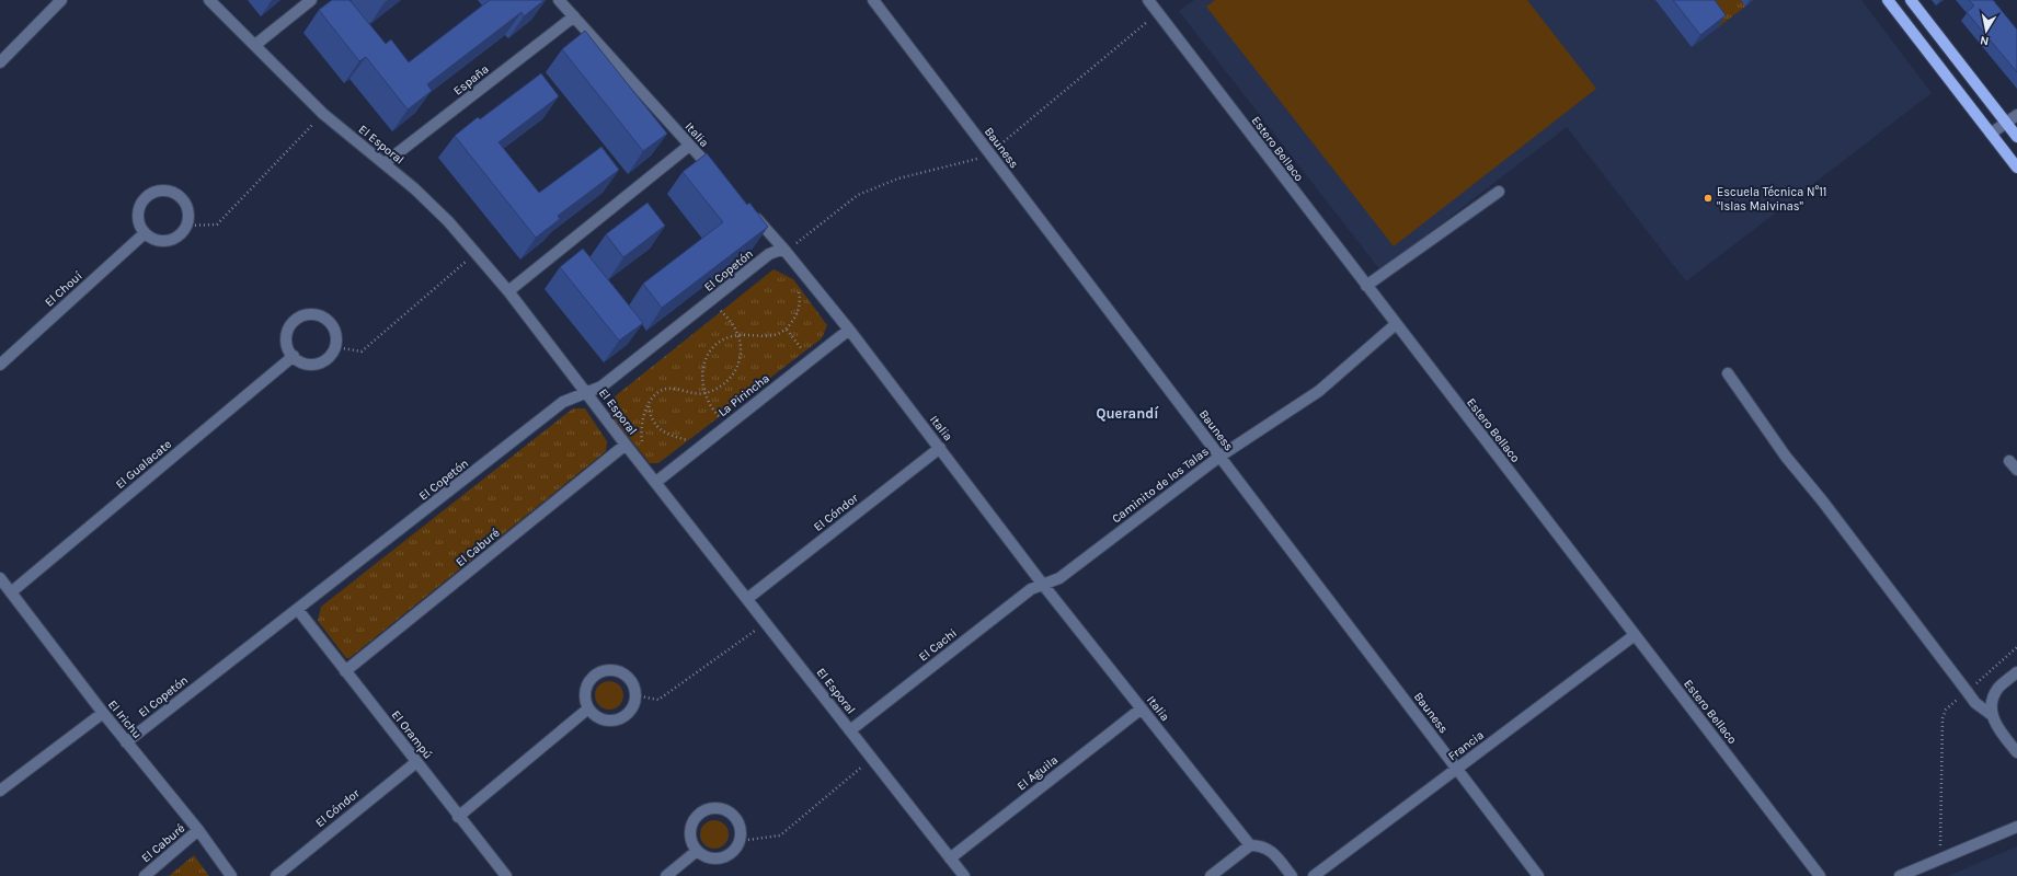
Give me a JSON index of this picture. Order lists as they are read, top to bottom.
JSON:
{
  "streets": {
    "street": [
      "España",
      "Italia",
      "El Esporal",
      "Bauness",
      "Estero Bellaco",
      "El Copetón",
      "El Chouí",
      "La Pirincha",
      "El Gualacate",
      "Caminito de los Talas",
      "El Cóndor",
      "El Caburé",
      "El Cachi",
      "El Irichu",
      "El Orampú",
      "Francia",
      "El Águila"
    ]
  },
  "crossings": [
    ["España", "Italia"],
    ["España", "El Esporal"],
    ["Italia", "El Copetón"],
    ["Italia", "La Pirincha"],
    ["Italia", "Caminito de los Talas"],
    ["Italia", "El Cóndor"],
    ["Italia", "El Cachi"],
    ["Italia", "El Águila"],
    ["El Esporal", "El Copetón"],
    ["El Esporal", "La Pirincha"],
    ["El Esporal", "El Cóndor"],
    ["El Esporal", "El Caburé"],
    ["El Esporal", "El Cachi"],
    ["El Esporal", "El Águila"],
    ["Bauness", "Caminito de los Talas"],
    ["Bauness", "Francia"],
    ["Estero Bellaco", "Caminito de los Talas"],
    ["Estero Bellaco", "Francia"],
    ["El Copetón", "El Irichu"],
    ["El Copetón", "El Orampú"],
    ["El Gualacate", "El Irichu"],
    ["Caminito de los Talas", "El Cachi"],
    ["El Cóndor", "El Orampú"],
    ["El Caburé", "El Irichu"],
    ["El Caburé", "El Orampú"]
  ],
  "districts": ["Querandí"],
  "places": ["Escuela Técnica N°11 \"Islas Malvinas\""],
  "north": "bottom"
}
